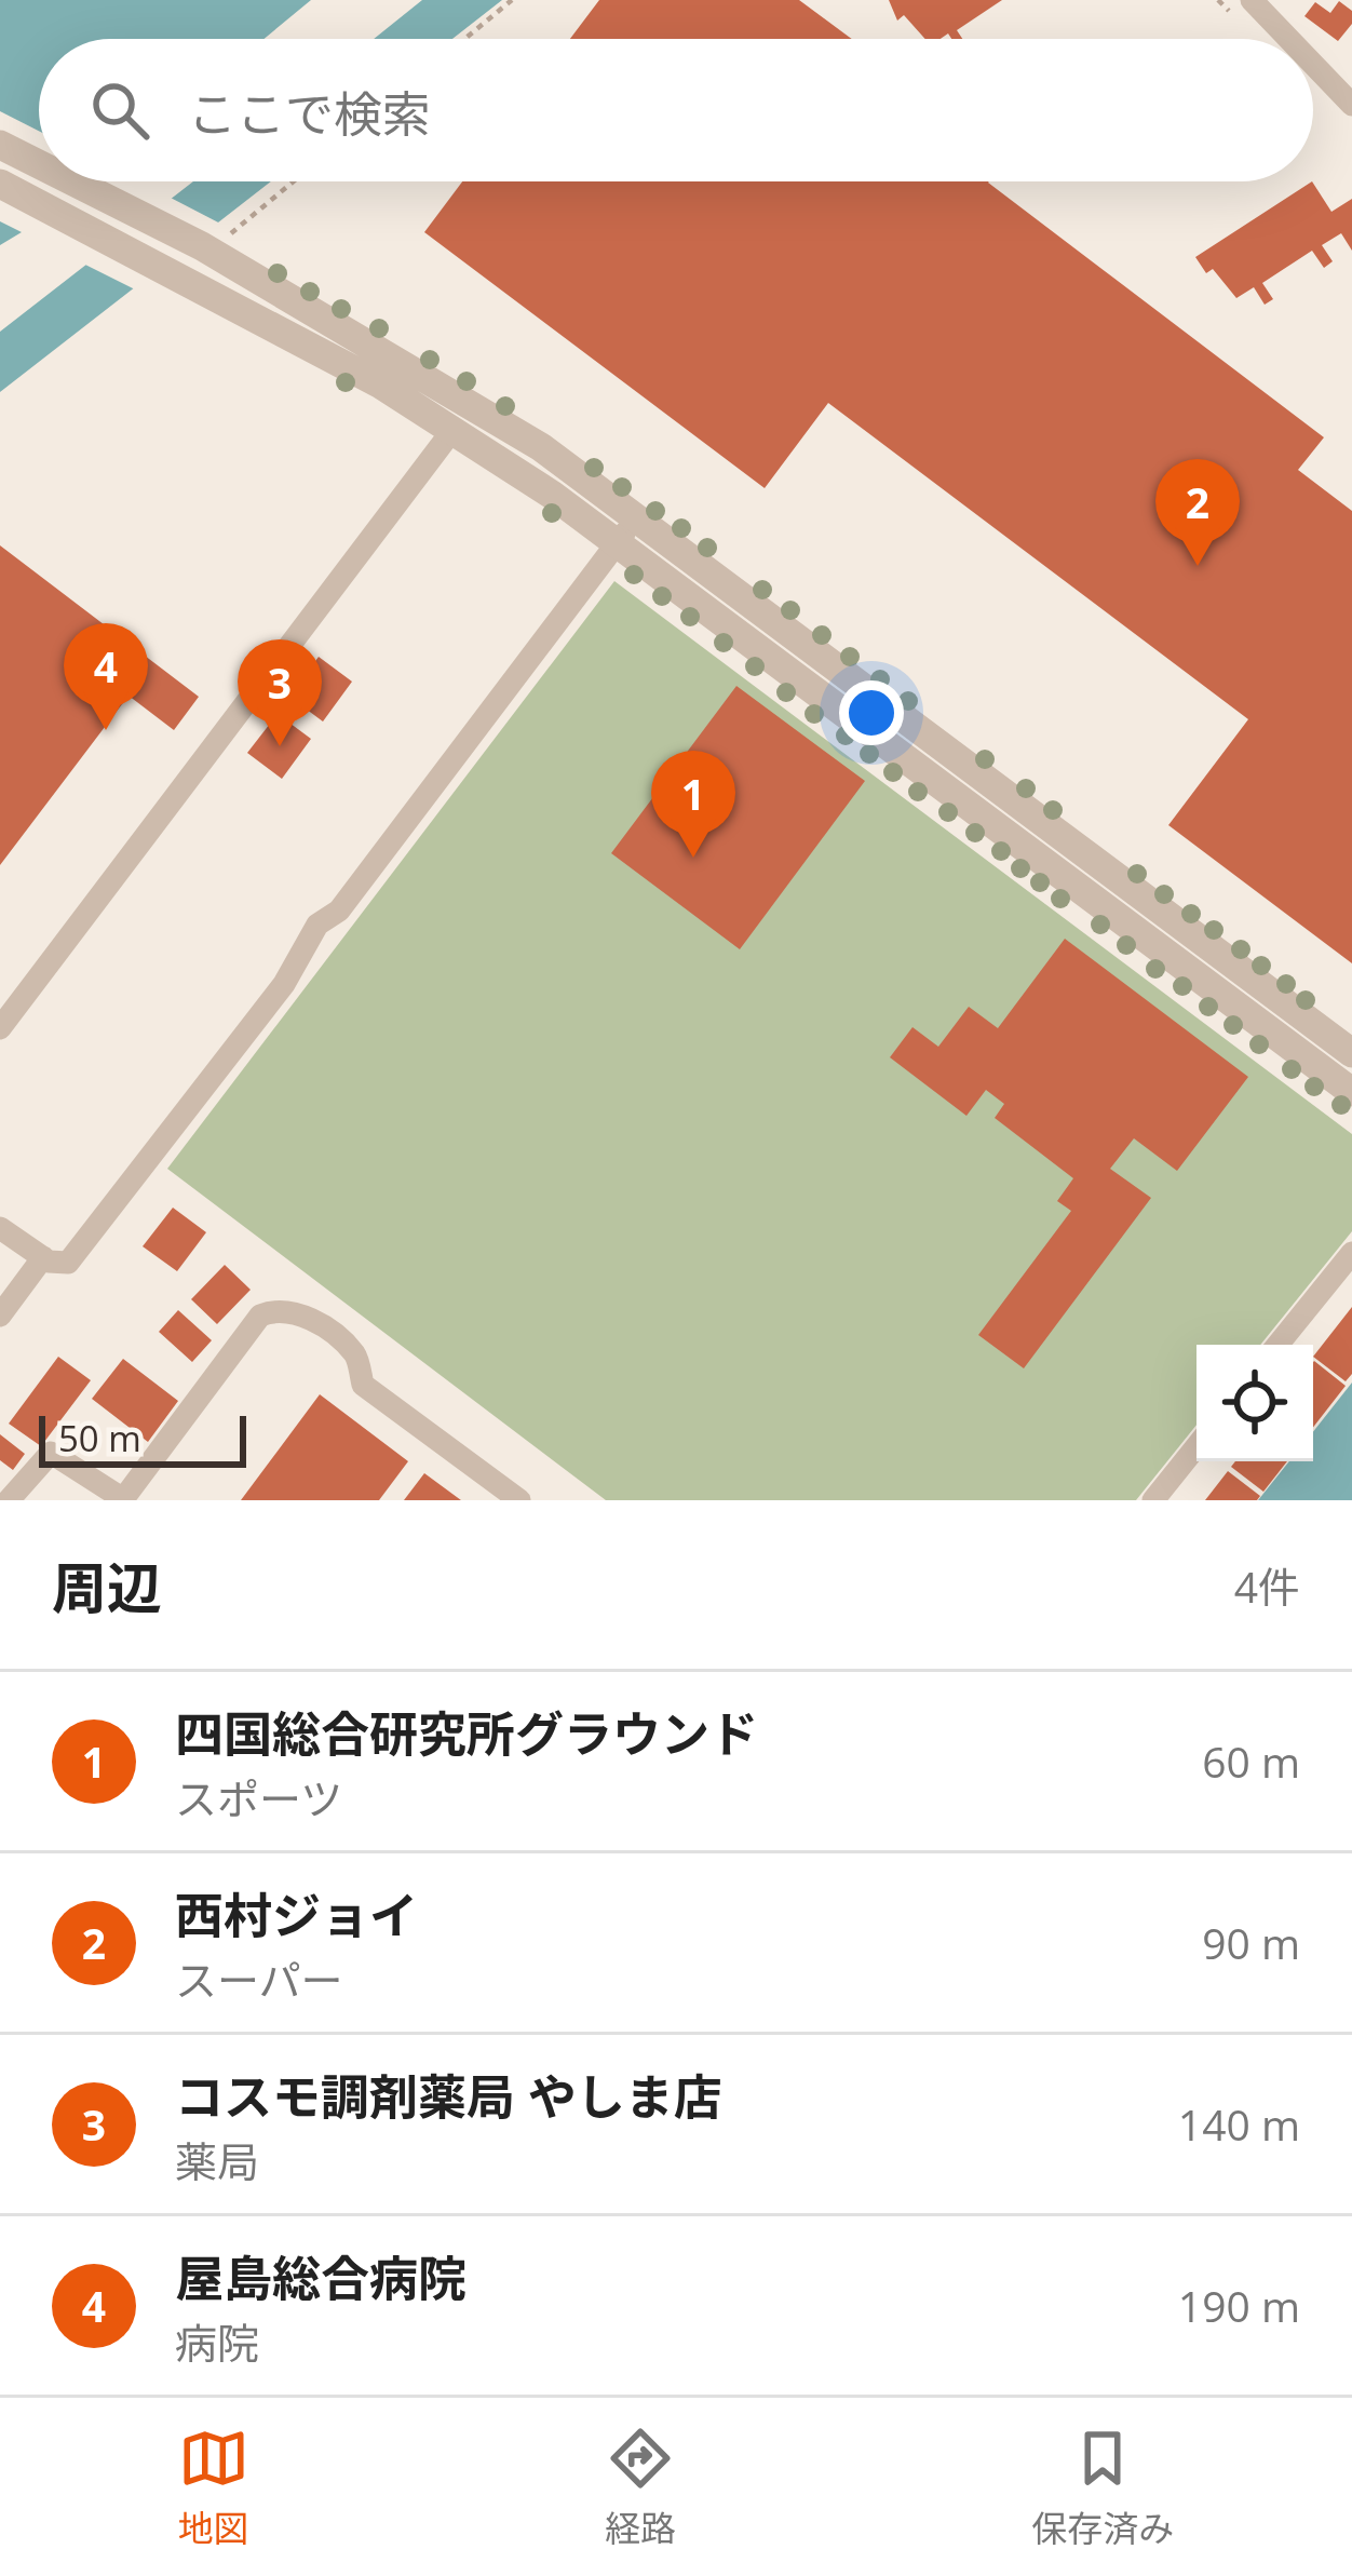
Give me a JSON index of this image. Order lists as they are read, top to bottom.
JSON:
{
  "scale_bar": "50 m",
  "page": {
    "search": "ここで検索",
    "pins": [
      "2",
      "4",
      "3",
      "1"
    ],
    "scale": "50 m",
    "heading": ["周辺", "4件"],
    "list": [
      {
        "mark": "1",
        "name": "四国総合研究所グラウンド",
        "note": "スポーツ",
        "value": "60 m"
      },
      {
        "mark": "2",
        "name": "西村ジョイ",
        "note": "スーパー",
        "value": "90 m"
      },
      {
        "mark": "3",
        "name": "コスモ調剤薬局 やしま店",
        "note": "薬局",
        "value": "140 m"
      },
      {
        "mark": "4",
        "name": "屋島総合病院",
        "note": "病院",
        "value": "190 m"
      }
    ],
    "nav": ["地図", "経路", "保存済み"]
  }
}
